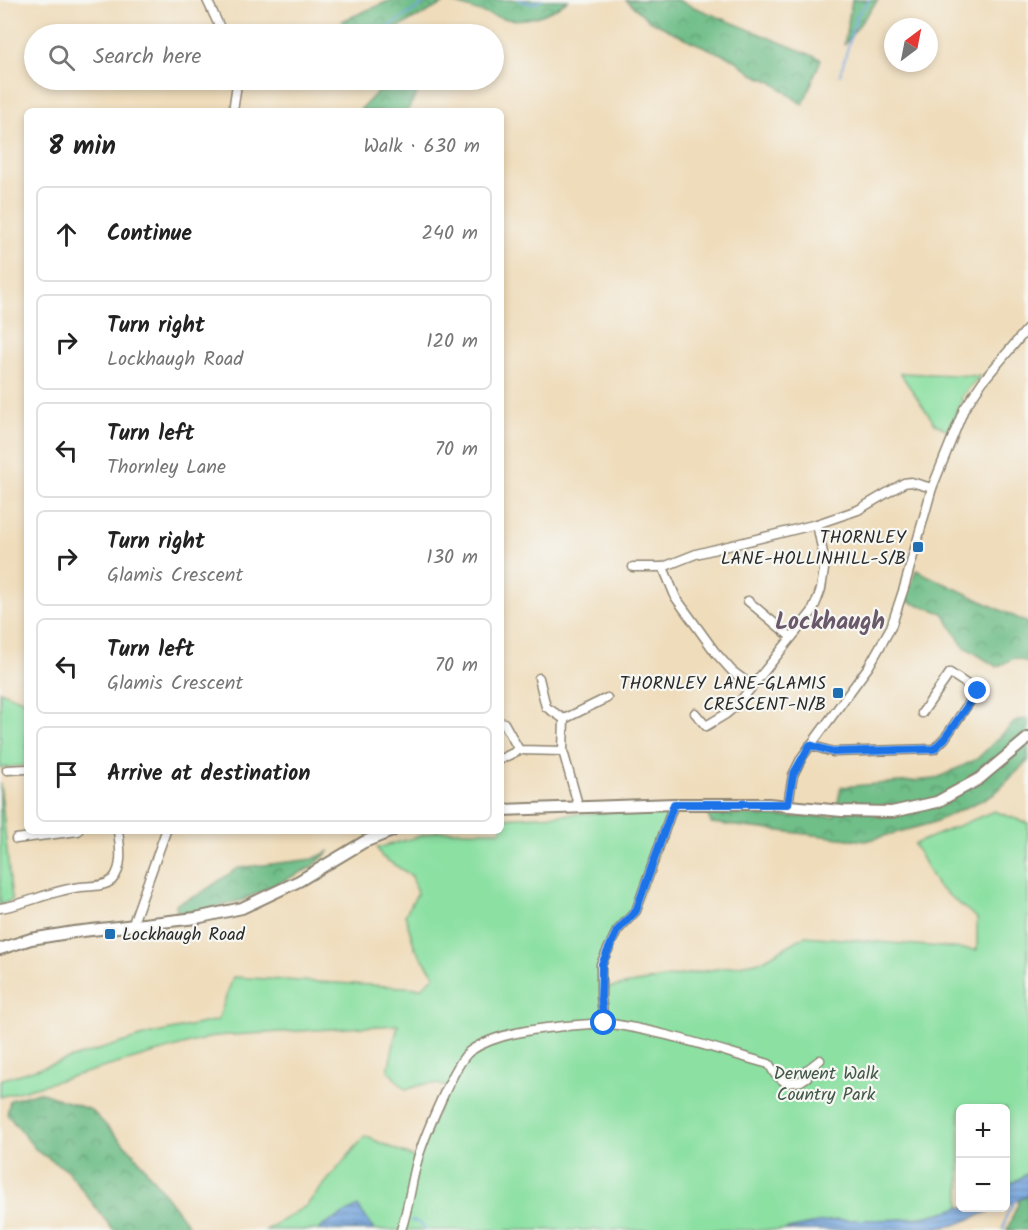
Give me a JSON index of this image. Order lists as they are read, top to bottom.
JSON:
{
  "districts": ["Lockhaugh"],
  "parks": ["Derwent Walk Country Park"],
  "places": {
    "transit": ["THORNLEY LANE-HOLLINHILL-S/B", "THORNLEY LANE-GLAMIS CRESCENT-N/B", "Lockhaugh Road"]
  },
  "north": "top right",
  "page": {
    "search": "Search here",
    "heading": ["8 min", "Walk · 630 m"],
    "list": [
      ["Continue", "240 m"],
      ["Turn right", "Lockhaugh Road", "120 m"],
      ["Turn left", "Thornley Lane", "70 m"],
      ["Turn right", "Glamis Crescent", "130 m"],
      ["Turn left", "Glamis Crescent", "70 m"],
      "Arrive at destination"
    ],
    "map_buttons": ["+", "−"]
  }
}
